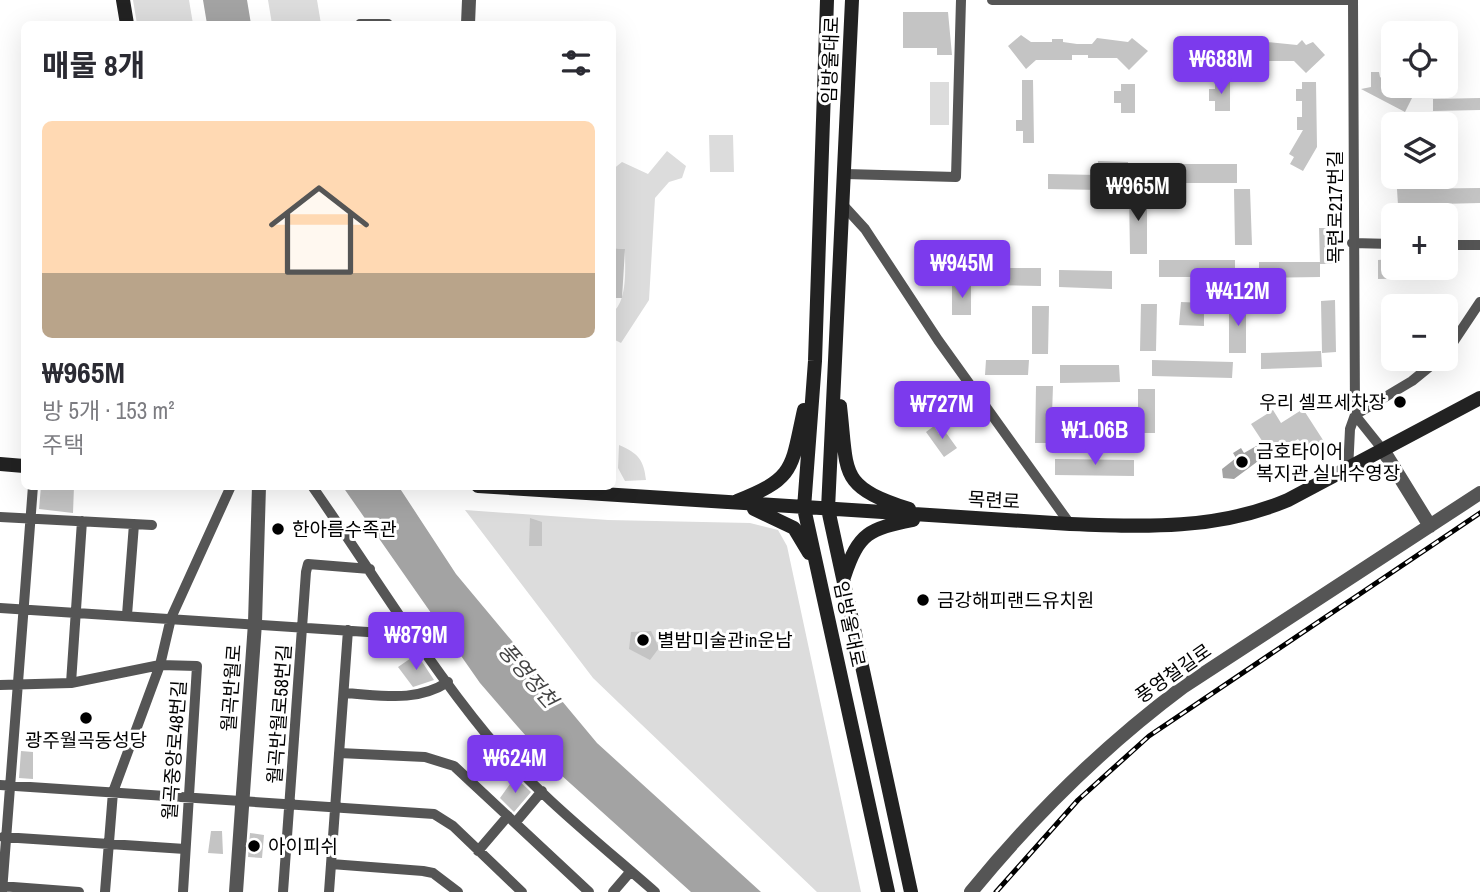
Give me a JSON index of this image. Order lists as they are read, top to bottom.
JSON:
{
  "streets": {
    "main road": ["임방울대로", "목련로"],
    "street": [
      "목련로217번길",
      "풍영철길로",
      "월곡반월로",
      "월곡반월로58번길",
      "월곡중앙로48번길"
    ]
  },
  "crossings": [
    ["임방울대로", "목련로"],
    ["목련로217번길", "목련로"],
    ["월곡반월로", "월곡반월로58번길"],
    ["월곡반월로58번길", "월곡중앙로48번길"]
  ],
  "water": ["풍영정천"],
  "places": [
    "우리 셀프세차장",
    "금호타이어 복지관 실내수영장",
    "한아름수족관",
    "금강해피랜드유치원",
    "별밤미술관in운남",
    "광주월곡동성당",
    "아이피쉬"
  ],
  "page": {
    "map_buttons": ["+", "−"],
    "heading": "매물 8개",
    "price": [
      "₩688M",
      "₩965M",
      "₩945M",
      "₩412M",
      "₩727M",
      "₩1.06B",
      "₩879M",
      "₩624M"
    ],
    "list": [
      {
        "name": "₩965M",
        "note": "방 5개 · 153 m² · 주택"
      }
    ]
  }
}
